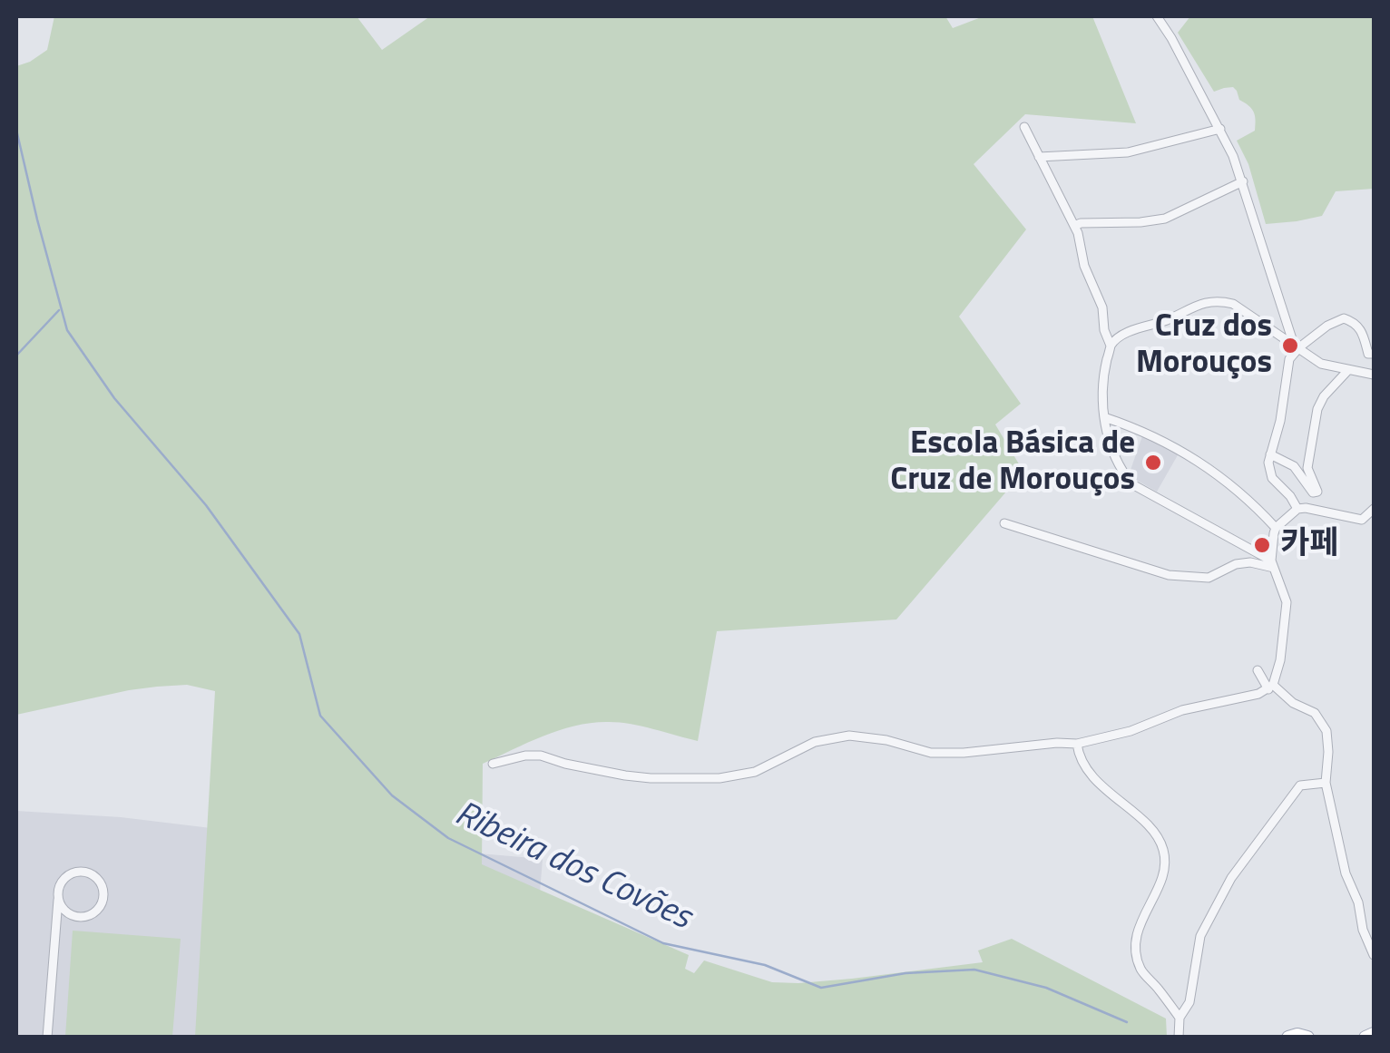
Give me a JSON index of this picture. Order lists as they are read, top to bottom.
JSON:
{
  "water": ["Ribeira dos Covões"],
  "places": ["Cruz dos Morouços", "Escola Básica de Cruz de Morouços", "카페"]
}
